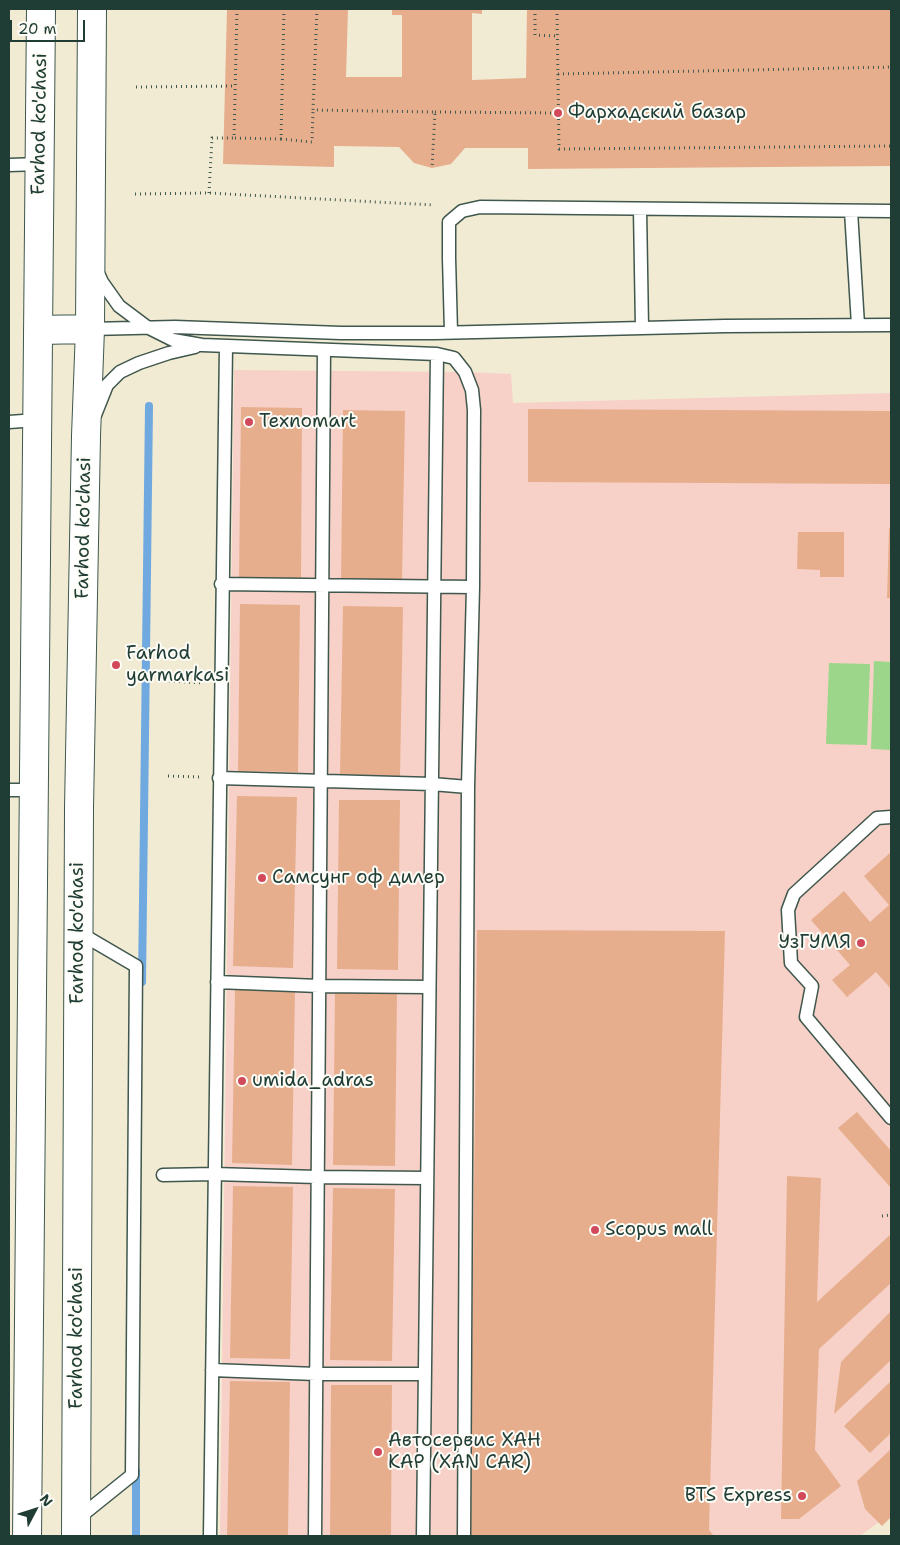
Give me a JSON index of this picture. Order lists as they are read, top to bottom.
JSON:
{
  "streets": {
    "main road": ["Farhod ko'chasi"]
  },
  "places": [
    "Фархадский базар",
    "Texnomart",
    "Farhod yarmarkasi",
    "Самсунг оф дилер",
    "УзГУМЯ",
    "umida_adras",
    "Scopus mall",
    "Автосервис ХАН КАР (XAN CAR)",
    "BTS Express"
  ],
  "scale_bar": "20 m",
  "north": "top right"
}
